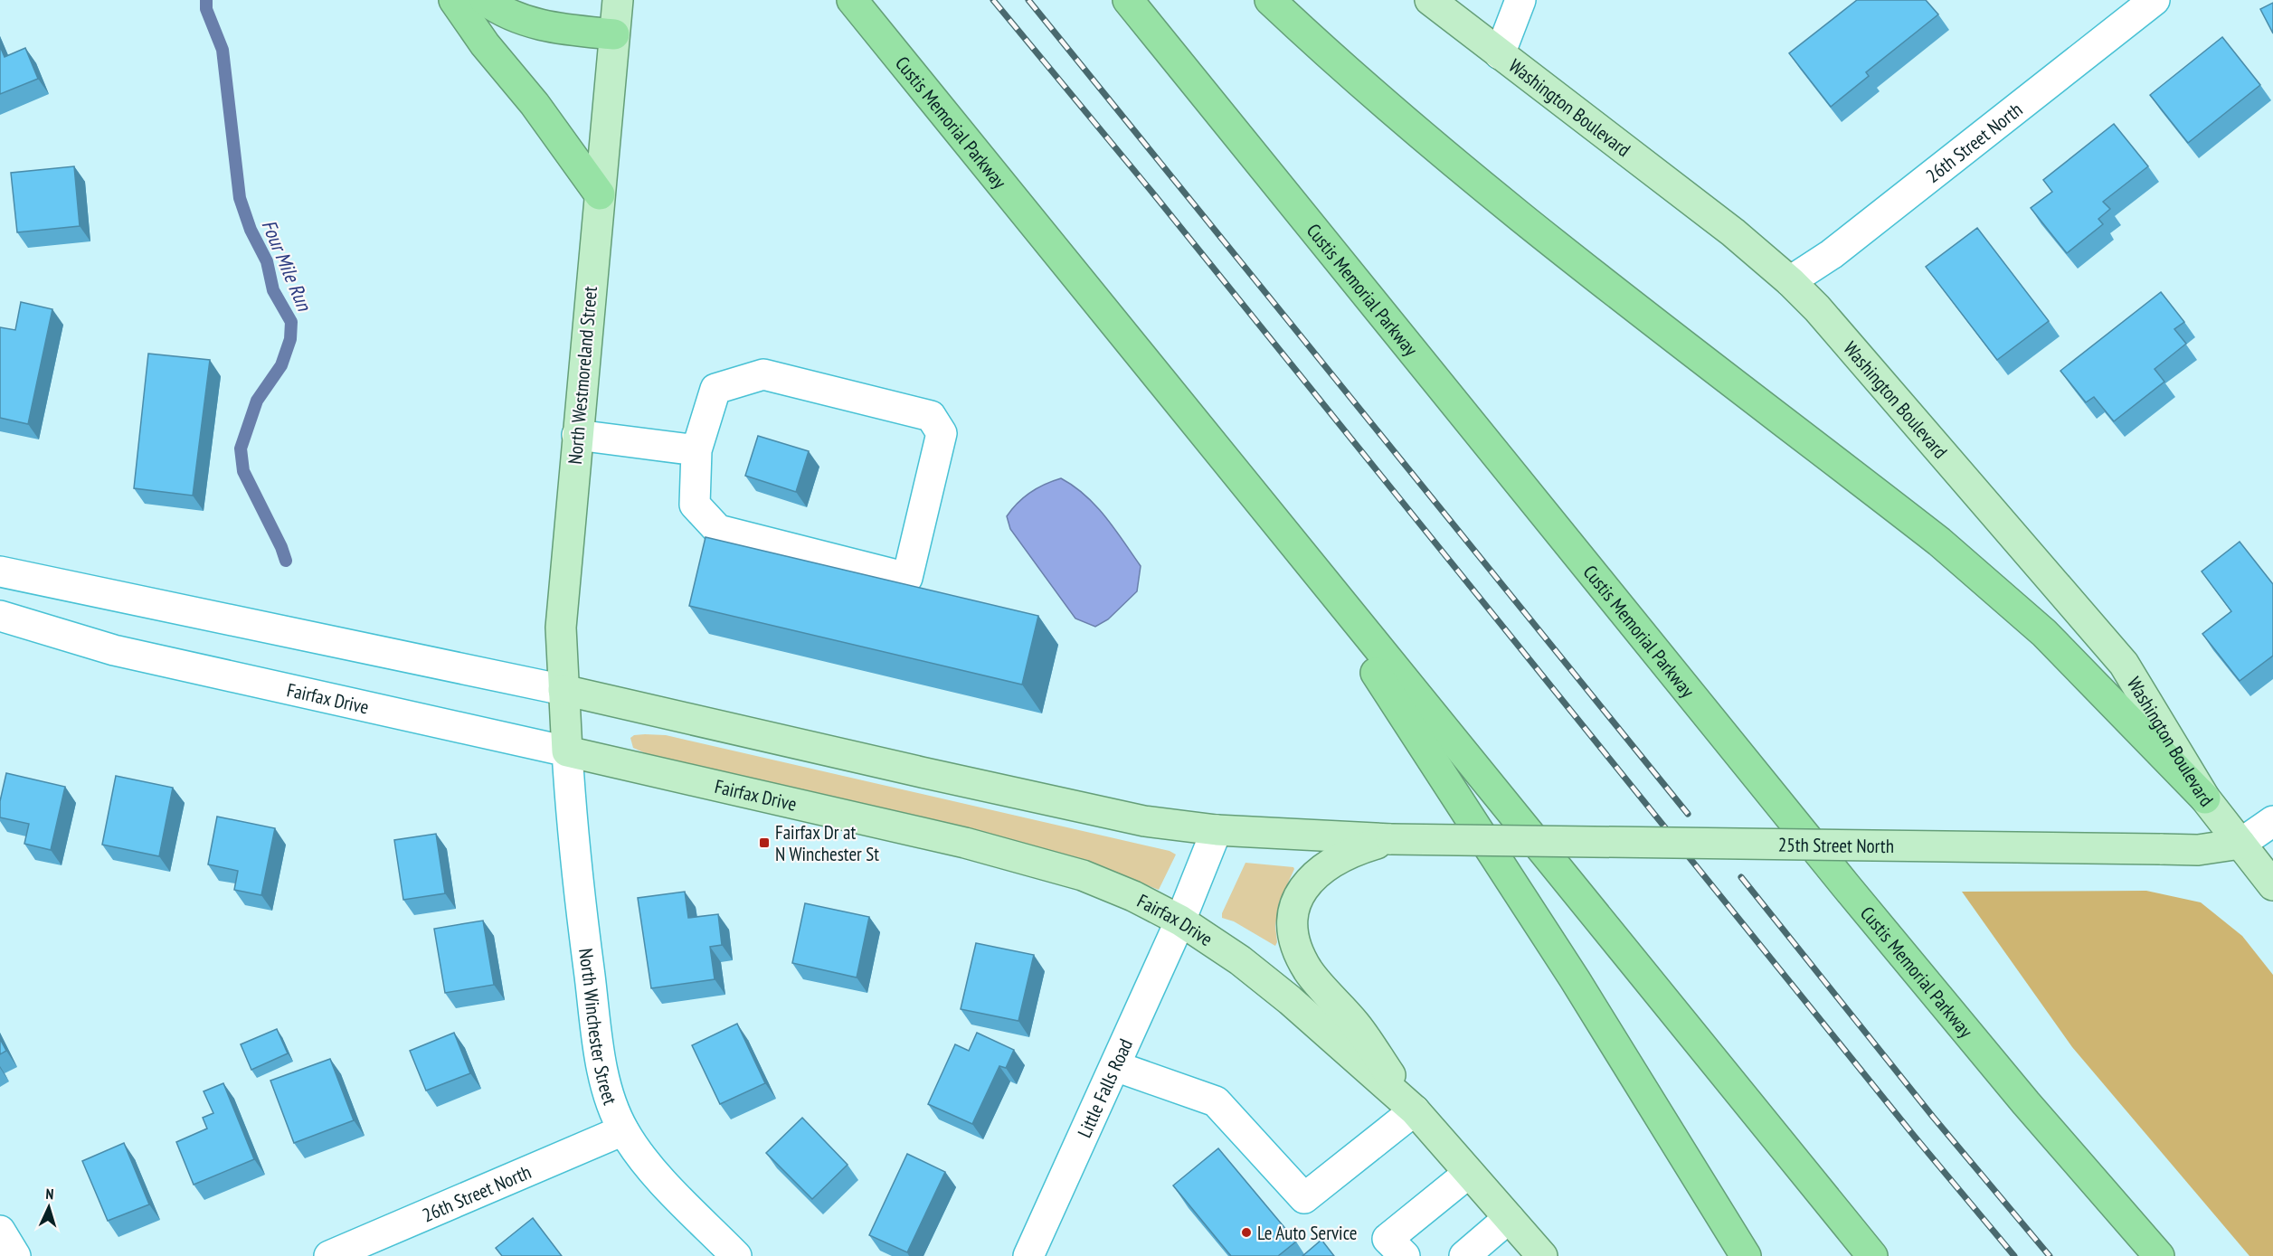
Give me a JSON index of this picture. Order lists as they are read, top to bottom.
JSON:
{
  "streets": {
    "highway": ["Custis Memorial Parkway"],
    "main road": [
      "Washington Boulevard",
      "North Westmoreland Street",
      "Fairfax Drive",
      "25th Street North"
    ],
    "street": ["26th Street North", "North Winchester Street", "Little Falls Road"]
  },
  "crossings": [
    ["Washington Boulevard", "26th Street North"],
    ["Washington Boulevard", "25th Street North"],
    ["26th Street North", "North Winchester Street"],
    ["North Westmoreland Street", "Fairfax Drive"],
    ["North Westmoreland Street", "North Winchester Street"],
    ["Fairfax Drive", "North Winchester Street"],
    ["Fairfax Drive", "Little Falls Road"]
  ],
  "water": ["Four Mile Run"],
  "places": {
    "transit": ["Fairfax Dr at N Winchester St"],
    "other": ["Le Auto Service"]
  },
  "north": "top"
}
